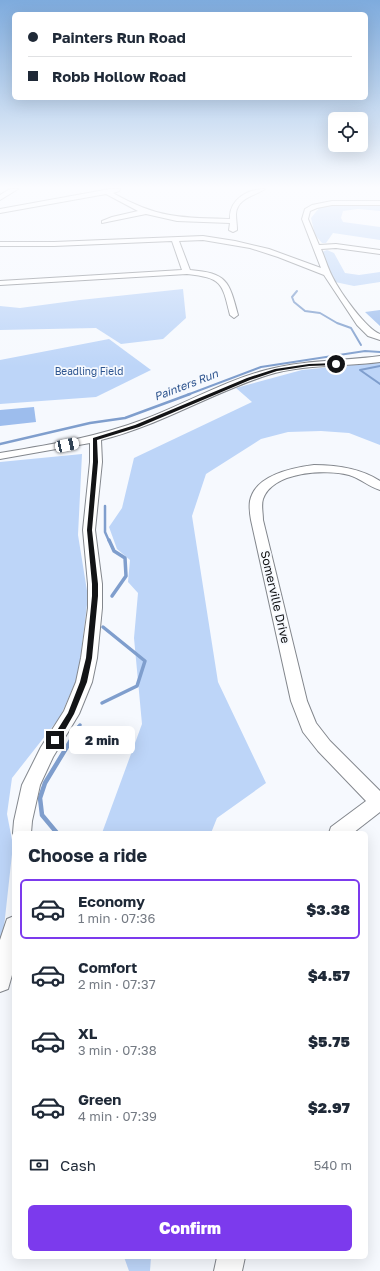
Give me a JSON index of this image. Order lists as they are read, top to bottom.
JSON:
{
  "streets": {
    "street": ["Somerville Drive"]
  },
  "water": ["Painters Run"],
  "parks": ["Beadling Field"],
  "page": {
    "banner": ["Painters Run Road", "Robb Hollow Road"],
    "bubble": "2 min",
    "heading": "Choose a ride",
    "list": [
      {
        "name": "Economy",
        "note": "1 min · 07:36",
        "value": "$3.38"
      },
      {
        "name": "Comfort",
        "note": "2 min · 07:37",
        "value": "$4.57"
      },
      {
        "name": "XL",
        "note": "3 min · 07:38",
        "value": "$5.75"
      },
      {
        "name": "Green",
        "note": "4 min · 07:39",
        "value": "$2.97"
      }
    ],
    "pay": ["Cash", "540 m"],
    "buttons": "Confirm"
  }
}
